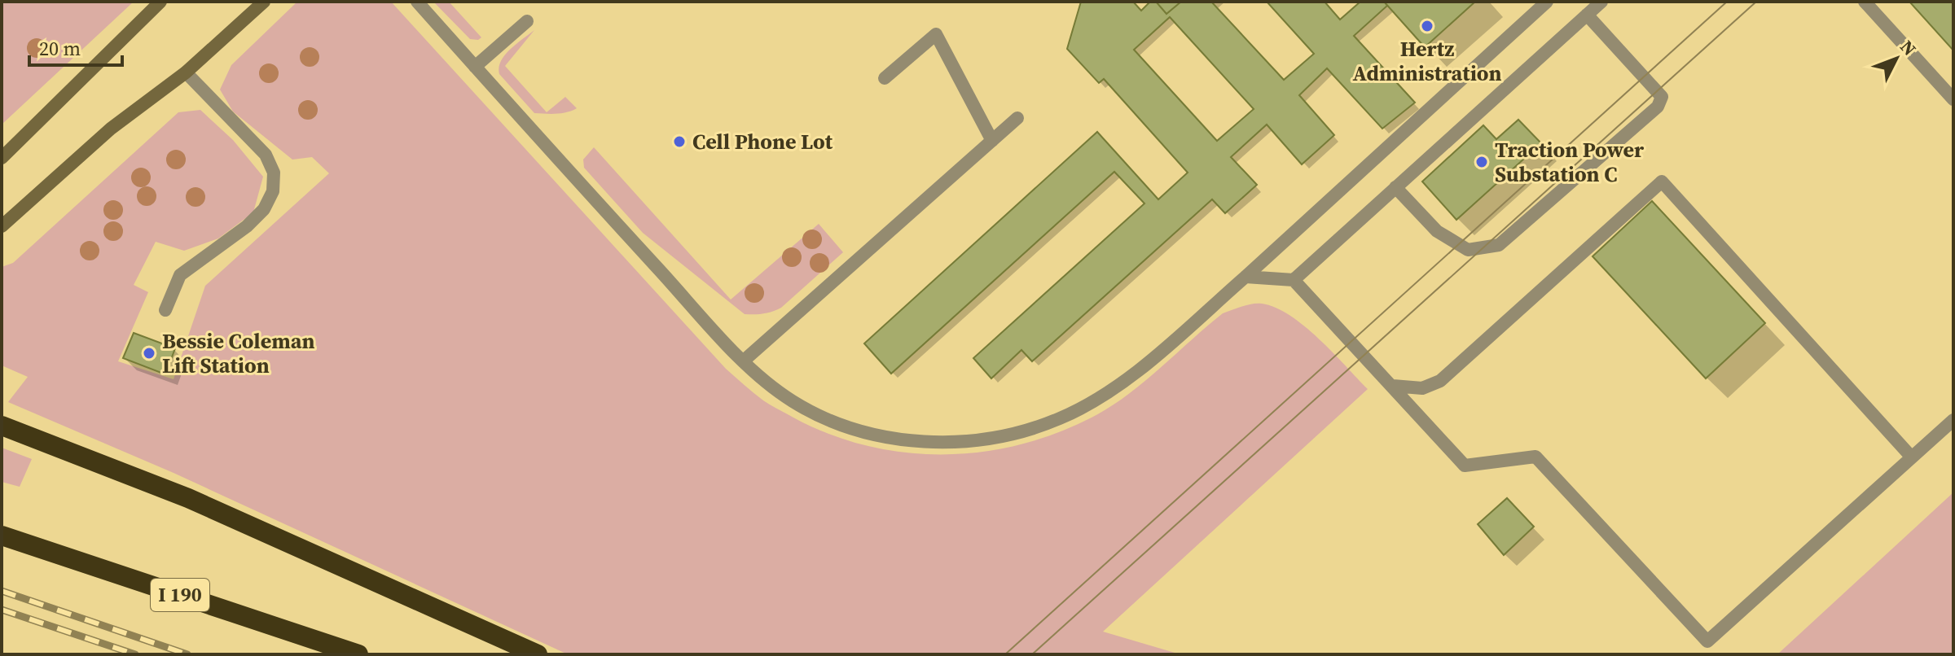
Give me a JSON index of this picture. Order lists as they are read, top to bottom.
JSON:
{
  "streets": {
    "highway": ["I 190"]
  },
  "places": [
    "Hertz Administration",
    "Cell Phone Lot",
    "Traction Power Substation C",
    "Bessie Coleman Lift Station"
  ],
  "scale_bar": "20 m",
  "north": "top right"
}
